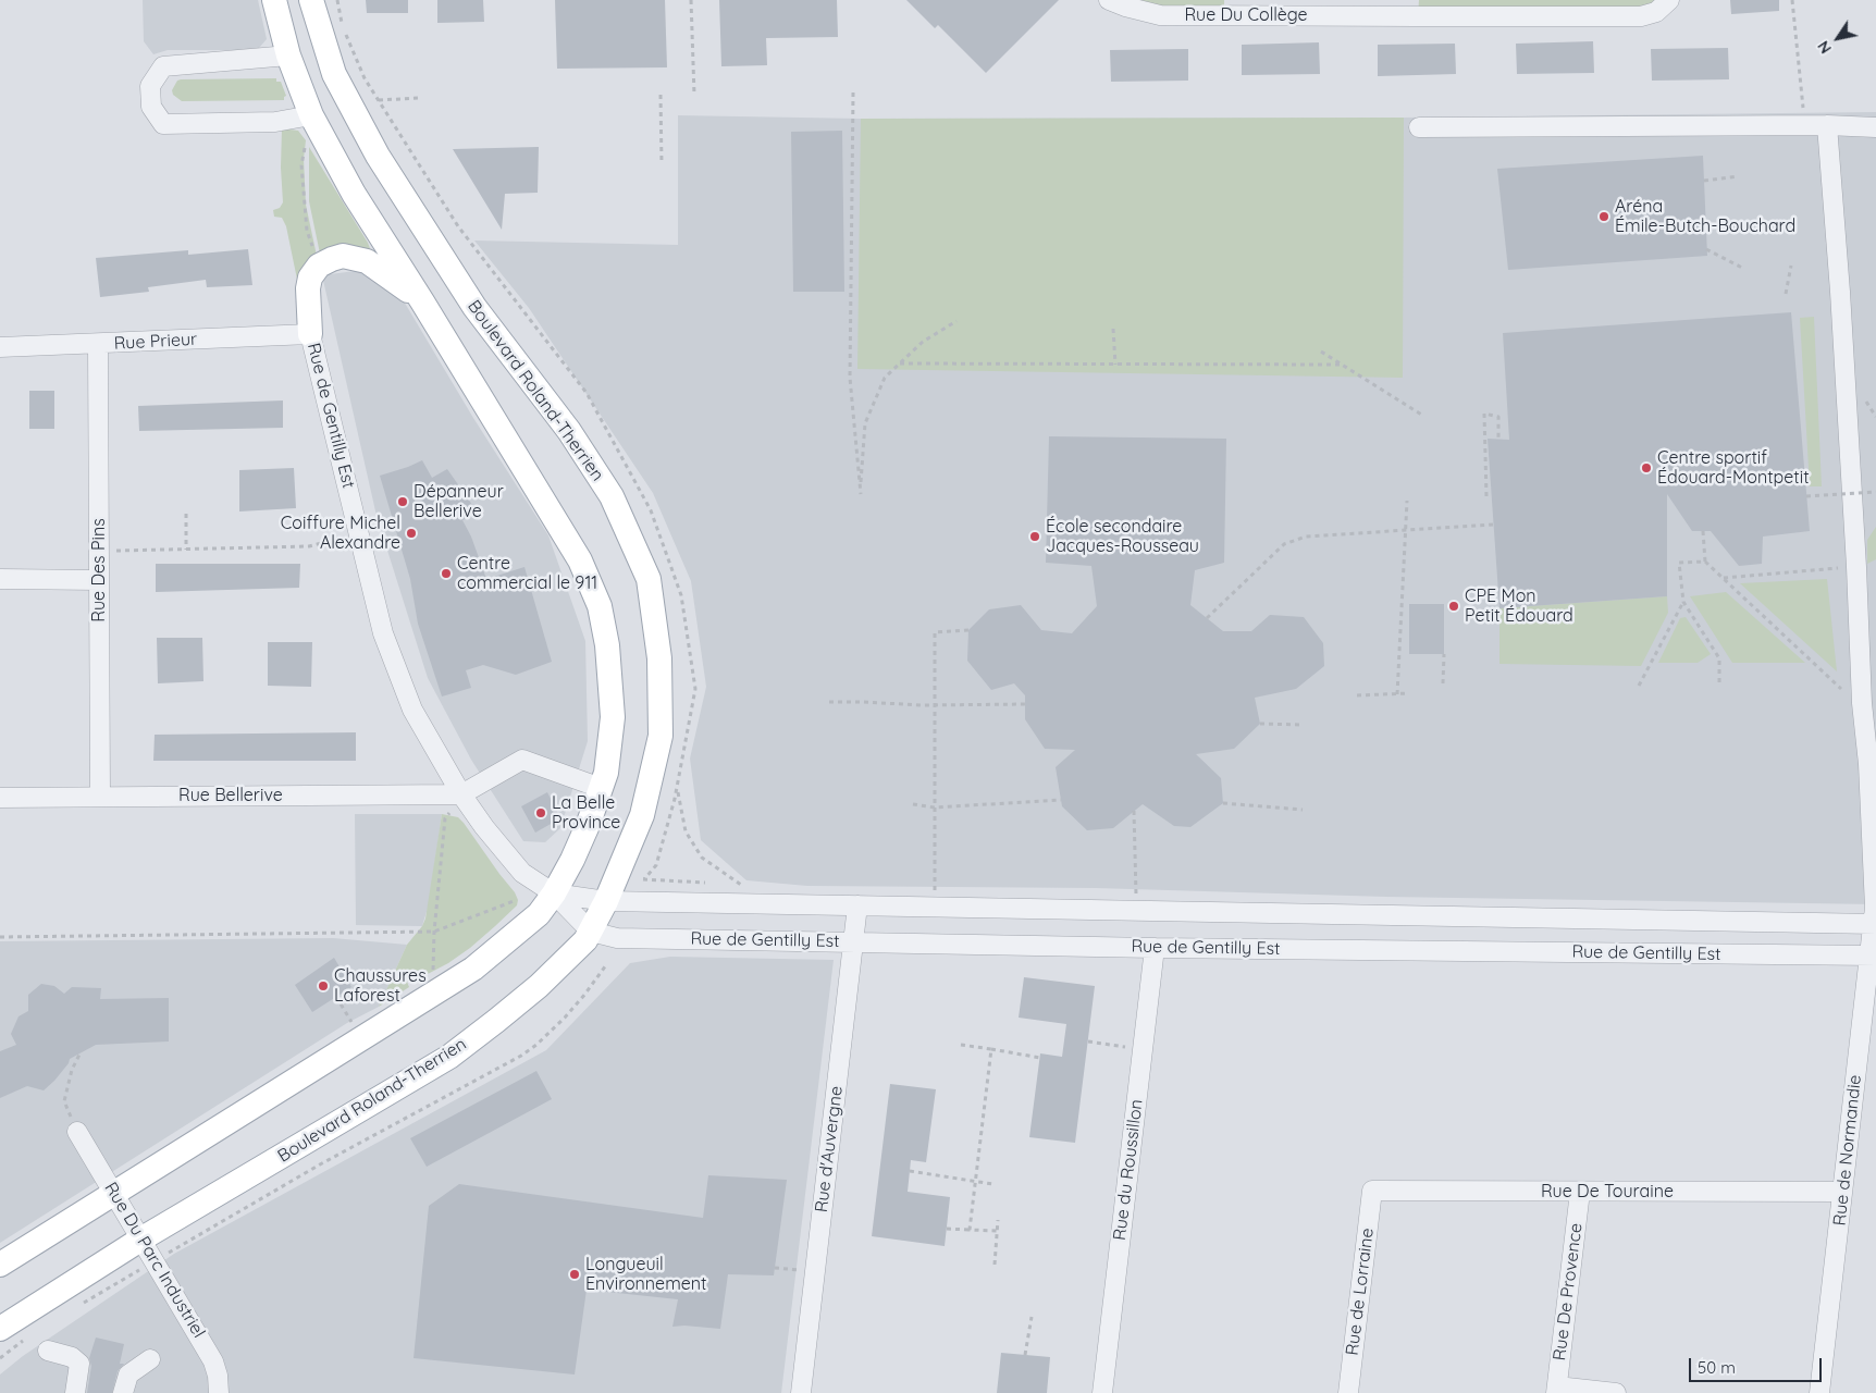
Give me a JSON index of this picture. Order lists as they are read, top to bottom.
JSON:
{
  "streets": {
    "main road": ["Boulevard Roland-Therrien"],
    "street": [
      "Rue Du Collège",
      "Rue Prieur",
      "Rue de Gentilly Est",
      "Rue Des Pins",
      "Rue Bellerive",
      "Rue d'Auvergne",
      "Rue de Normandie",
      "Rue du Roussillon",
      "Rue De Touraine",
      "Rue Du Parc Industriel",
      "Rue de Lorraine",
      "Rue De Provence"
    ]
  },
  "crossings": [
    ["Rue Prieur", "Rue de Gentilly Est"],
    ["Rue Prieur", "Rue Des Pins"],
    ["Boulevard Roland-Therrien", "Rue de Gentilly Est"],
    ["Boulevard Roland-Therrien", "Rue Du Parc Industriel"],
    ["Rue de Gentilly Est", "Rue Bellerive"],
    ["Rue de Gentilly Est", "Rue d'Auvergne"],
    ["Rue de Gentilly Est", "Rue de Normandie"],
    ["Rue de Gentilly Est", "Rue du Roussillon"],
    ["Rue Des Pins", "Rue Bellerive"],
    ["Rue de Normandie", "Rue De Touraine"],
    ["Rue De Touraine", "Rue de Lorraine"],
    ["Rue De Touraine", "Rue De Provence"]
  ],
  "places": [
    "Aréna Émile-Butch-Bouchard",
    "Centre sportif Édouard-Montpetit",
    "Dépanneur Bellerive",
    "Coiffure Michel Alexandre",
    "École secondaire Jacques-Rousseau",
    "Centre commercial le 911",
    "CPE Mon Petit Édouard",
    "La Belle Province",
    "Chaussures Laforest",
    "Longueuil Environnement"
  ],
  "scale_bar": "50 m",
  "north": "bottom left"
}
